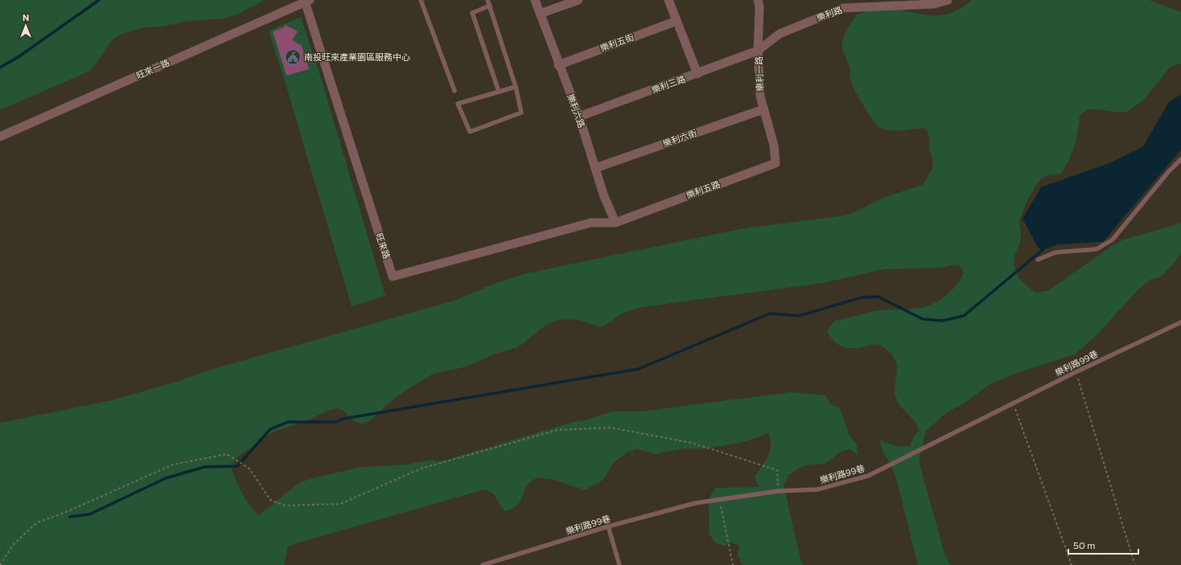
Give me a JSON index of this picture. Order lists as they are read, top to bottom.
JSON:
{
  "streets": {
    "street": [
      "樂利路",
      "樂利五街",
      "旺來一路",
      "樂利一路",
      "樂利三路",
      "樂利六路",
      "樂利六街",
      "樂利五路",
      "旺來路"
    ],
    "lane": ["樂利路99巷"]
  },
  "crossings": [
    ["樂利路", "樂利一路"],
    ["樂利路", "樂利三路"],
    ["樂利五街", "樂利六路"],
    ["旺來一路", "旺來路"],
    ["樂利一路", "樂利三路"],
    ["樂利一路", "樂利六街"],
    ["樂利一路", "樂利五路"],
    ["樂利三路", "樂利六路"],
    ["樂利六路", "樂利六街"],
    ["樂利六路", "樂利五路"],
    ["樂利六路", "旺來路"],
    ["樂利五路", "旺來路"]
  ],
  "places": {
    "public building": ["南投旺來產業園區服務中心"]
  },
  "scale_bar": "50 m",
  "north": "top"
}
